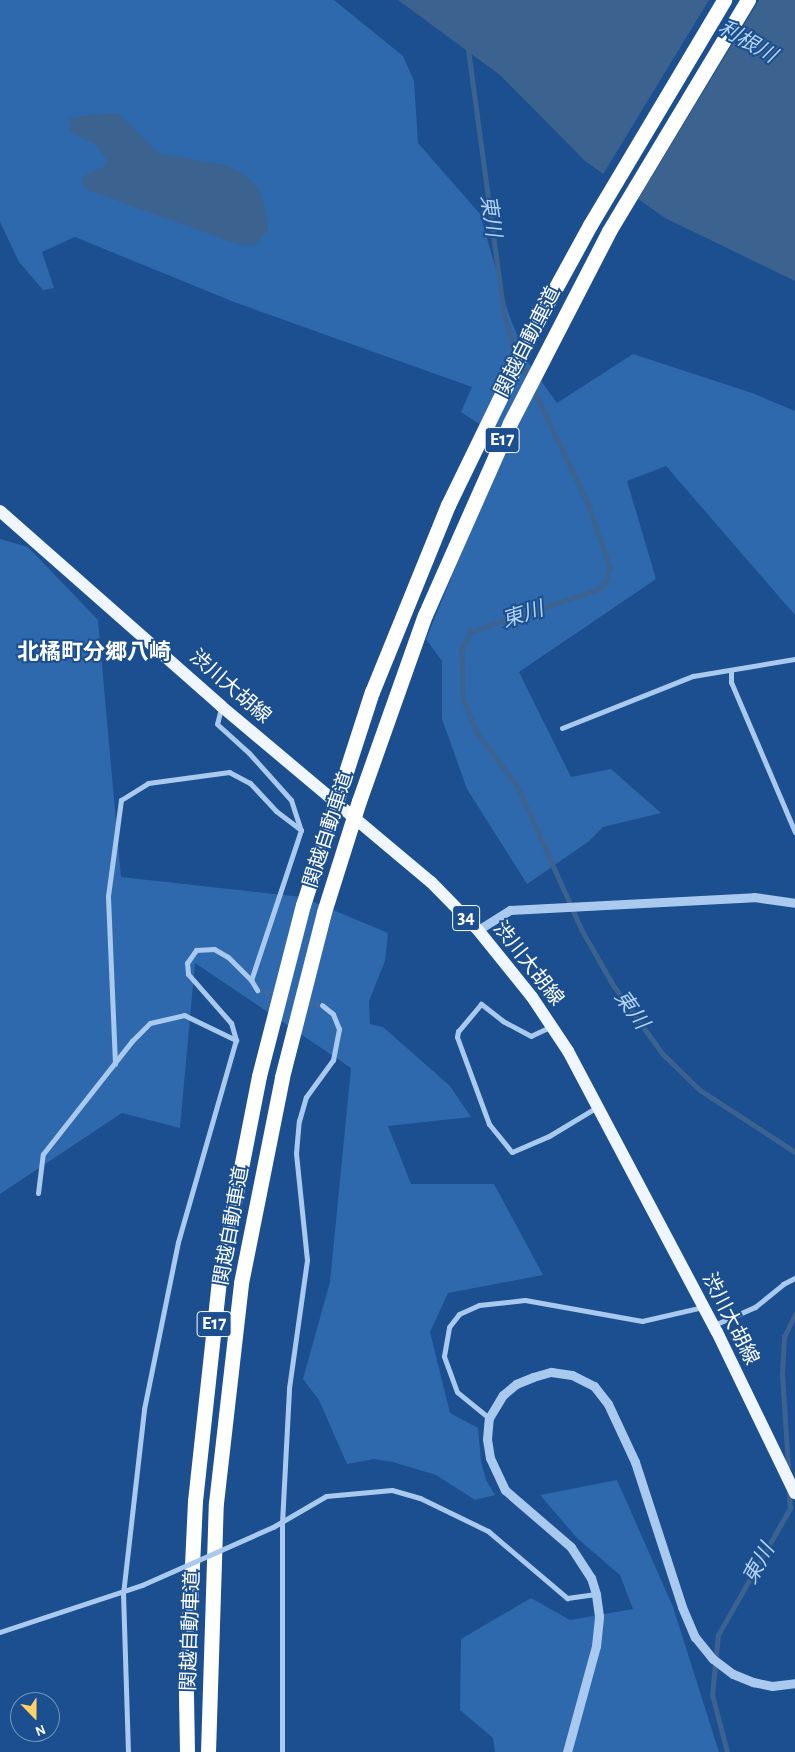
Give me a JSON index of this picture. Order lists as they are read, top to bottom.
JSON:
{
  "streets": {
    "highway": ["関越自動車道", "E17"],
    "main road": ["渋川大胡線", "34"]
  },
  "districts": ["北橘町分郷八崎"],
  "water": ["利根川", "東川"],
  "north": "bottom"
}
